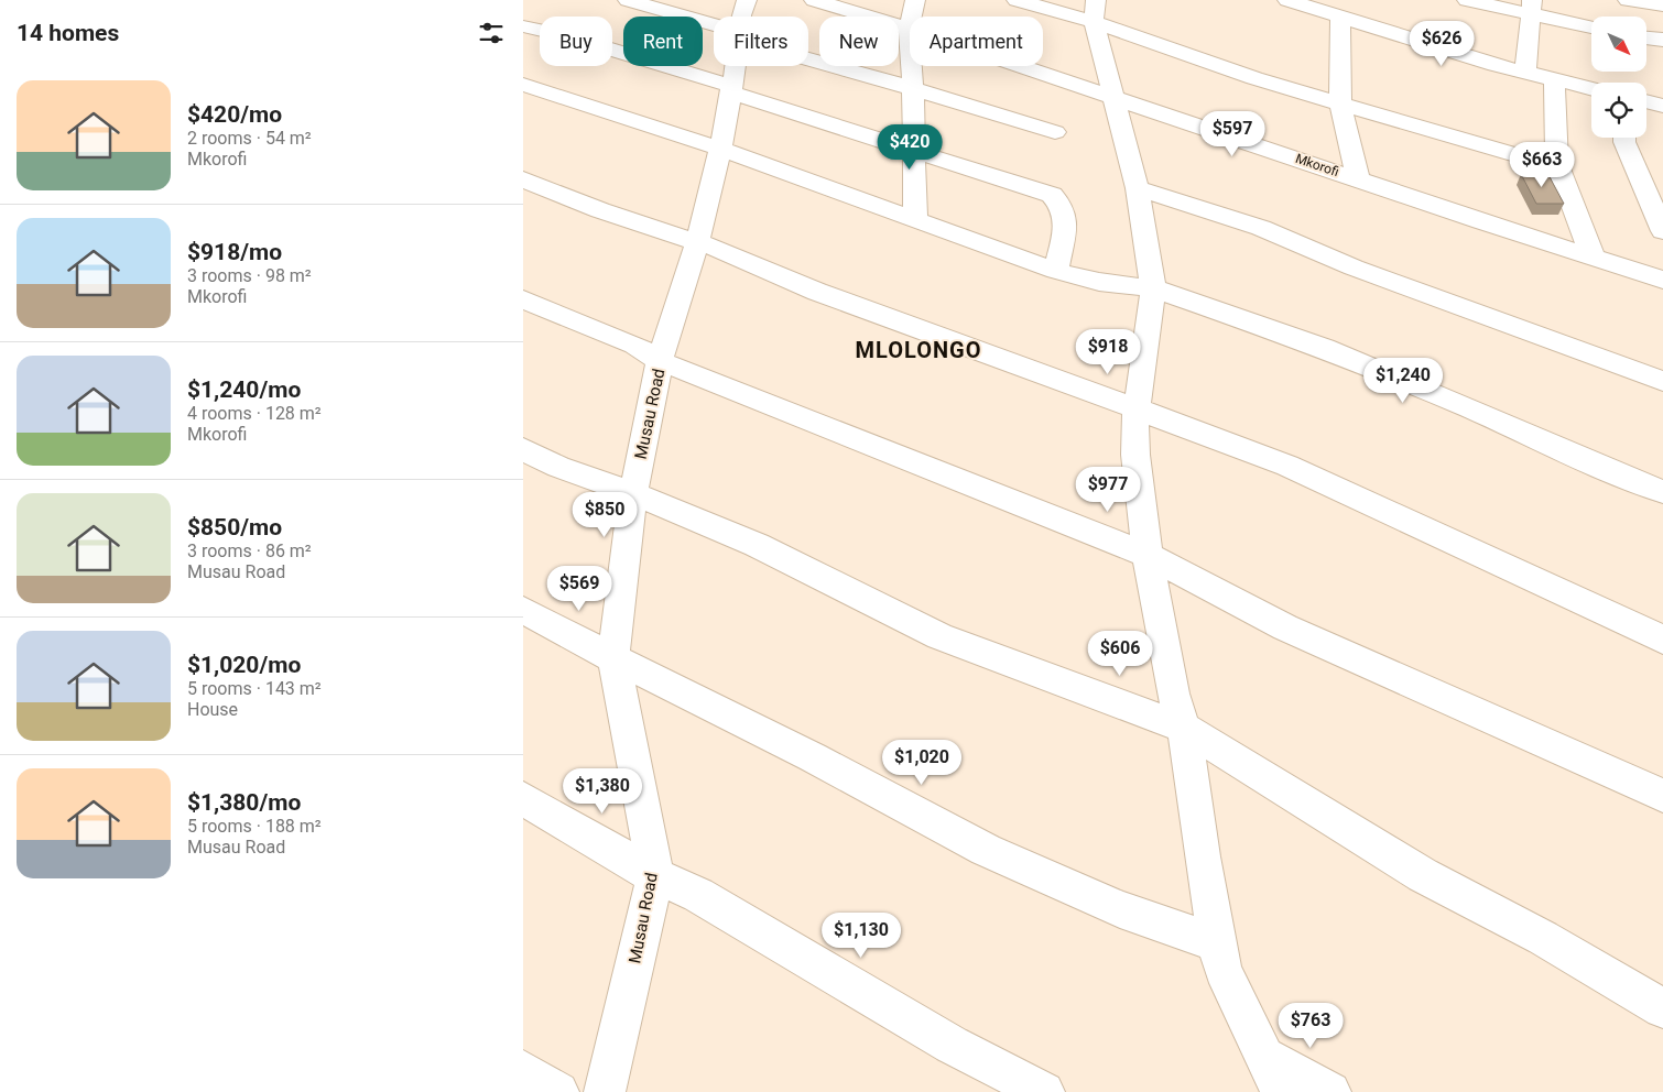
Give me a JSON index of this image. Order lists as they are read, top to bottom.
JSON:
{
  "streets": {
    "street": ["Mkorofi", "Musau Road"]
  },
  "districts": ["MLOLONGO"],
  "north": "bottom right",
  "page": {
    "heading": "14 homes",
    "chip": [
      "Buy",
      "Rent",
      "Filters",
      "New",
      "Apartment"
    ],
    "price": [
      "$626",
      "$597",
      "$420",
      "$663",
      "$918",
      "$1,240",
      "$977",
      "$850",
      "$569",
      "$606",
      "$1,020",
      "$1,380",
      "$1,130",
      "$763"
    ],
    "list": [
      {
        "name": "$420/mo",
        "note": "2 rooms · 54 m² · Mkorofi"
      },
      {
        "name": "$918/mo",
        "note": "3 rooms · 98 m² · Mkorofi"
      },
      {
        "name": "$1,240/mo",
        "note": "4 rooms · 128 m² · Mkorofi"
      },
      {
        "name": "$850/mo",
        "note": "3 rooms · 86 m² · Musau Road"
      },
      {
        "name": "$1,020/mo",
        "note": "5 rooms · 143 m² · House"
      },
      {
        "name": "$1,380/mo",
        "note": "5 rooms · 188 m² · Musau Road"
      }
    ]
  }
}
